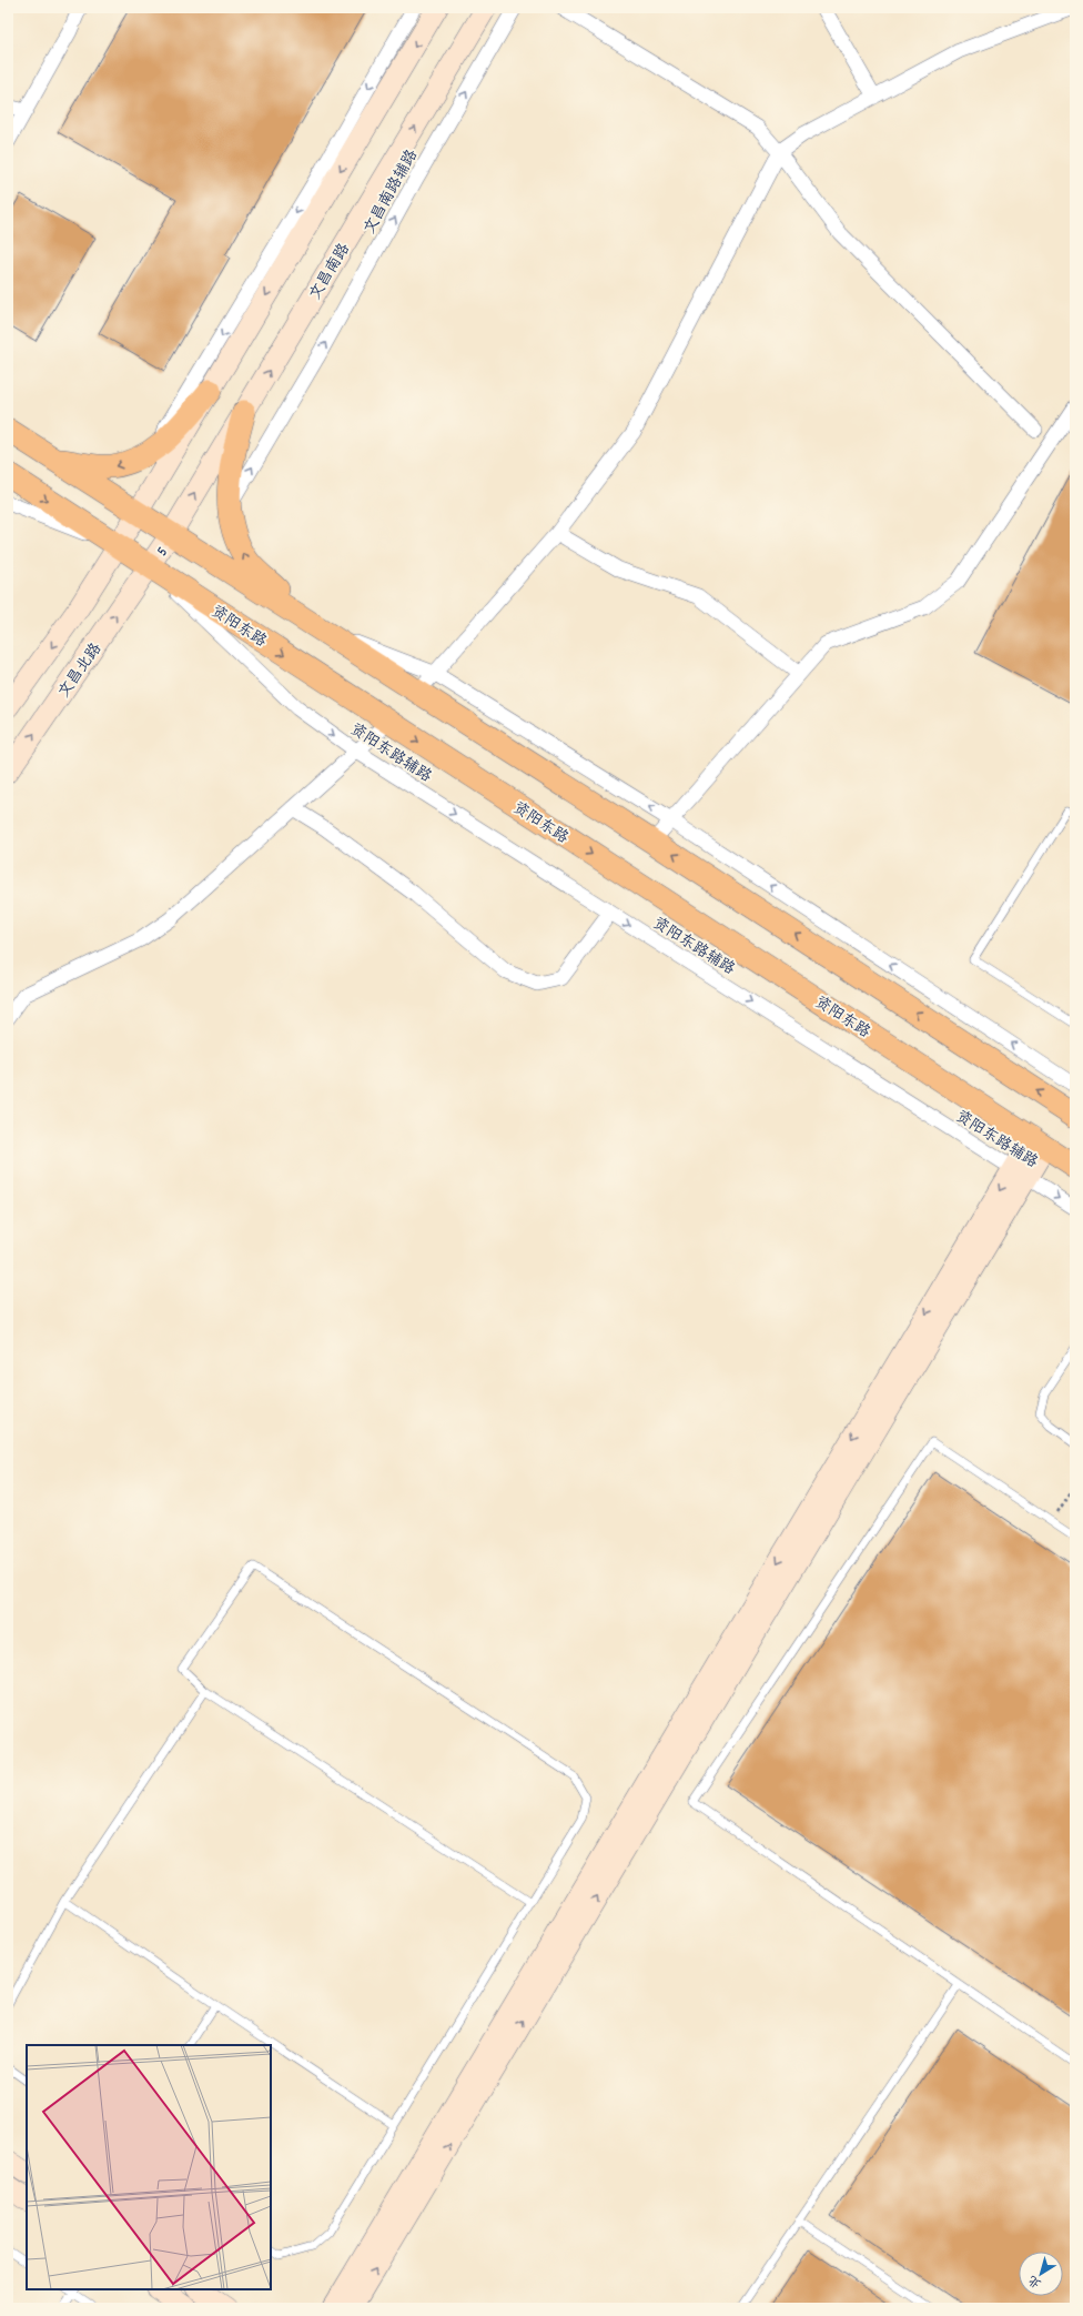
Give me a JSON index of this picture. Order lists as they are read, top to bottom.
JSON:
{
  "streets": {
    "main road": ["资阳东路"],
    "street": [
      "文昌南路辅路",
      "文昌南路",
      "5",
      "文昌北路",
      "资阳东路辅路"
    ]
  },
  "crossings": [
    ["文昌南路", "5"],
    ["5", "资阳东路"],
    ["5", "文昌北路"],
    ["5", "资阳东路辅路"],
    ["资阳东路", "文昌北路"],
    ["资阳东路", "资阳东路辅路"],
    ["文昌北路", "资阳东路辅路"]
  ],
  "north": "bottom left"
}
